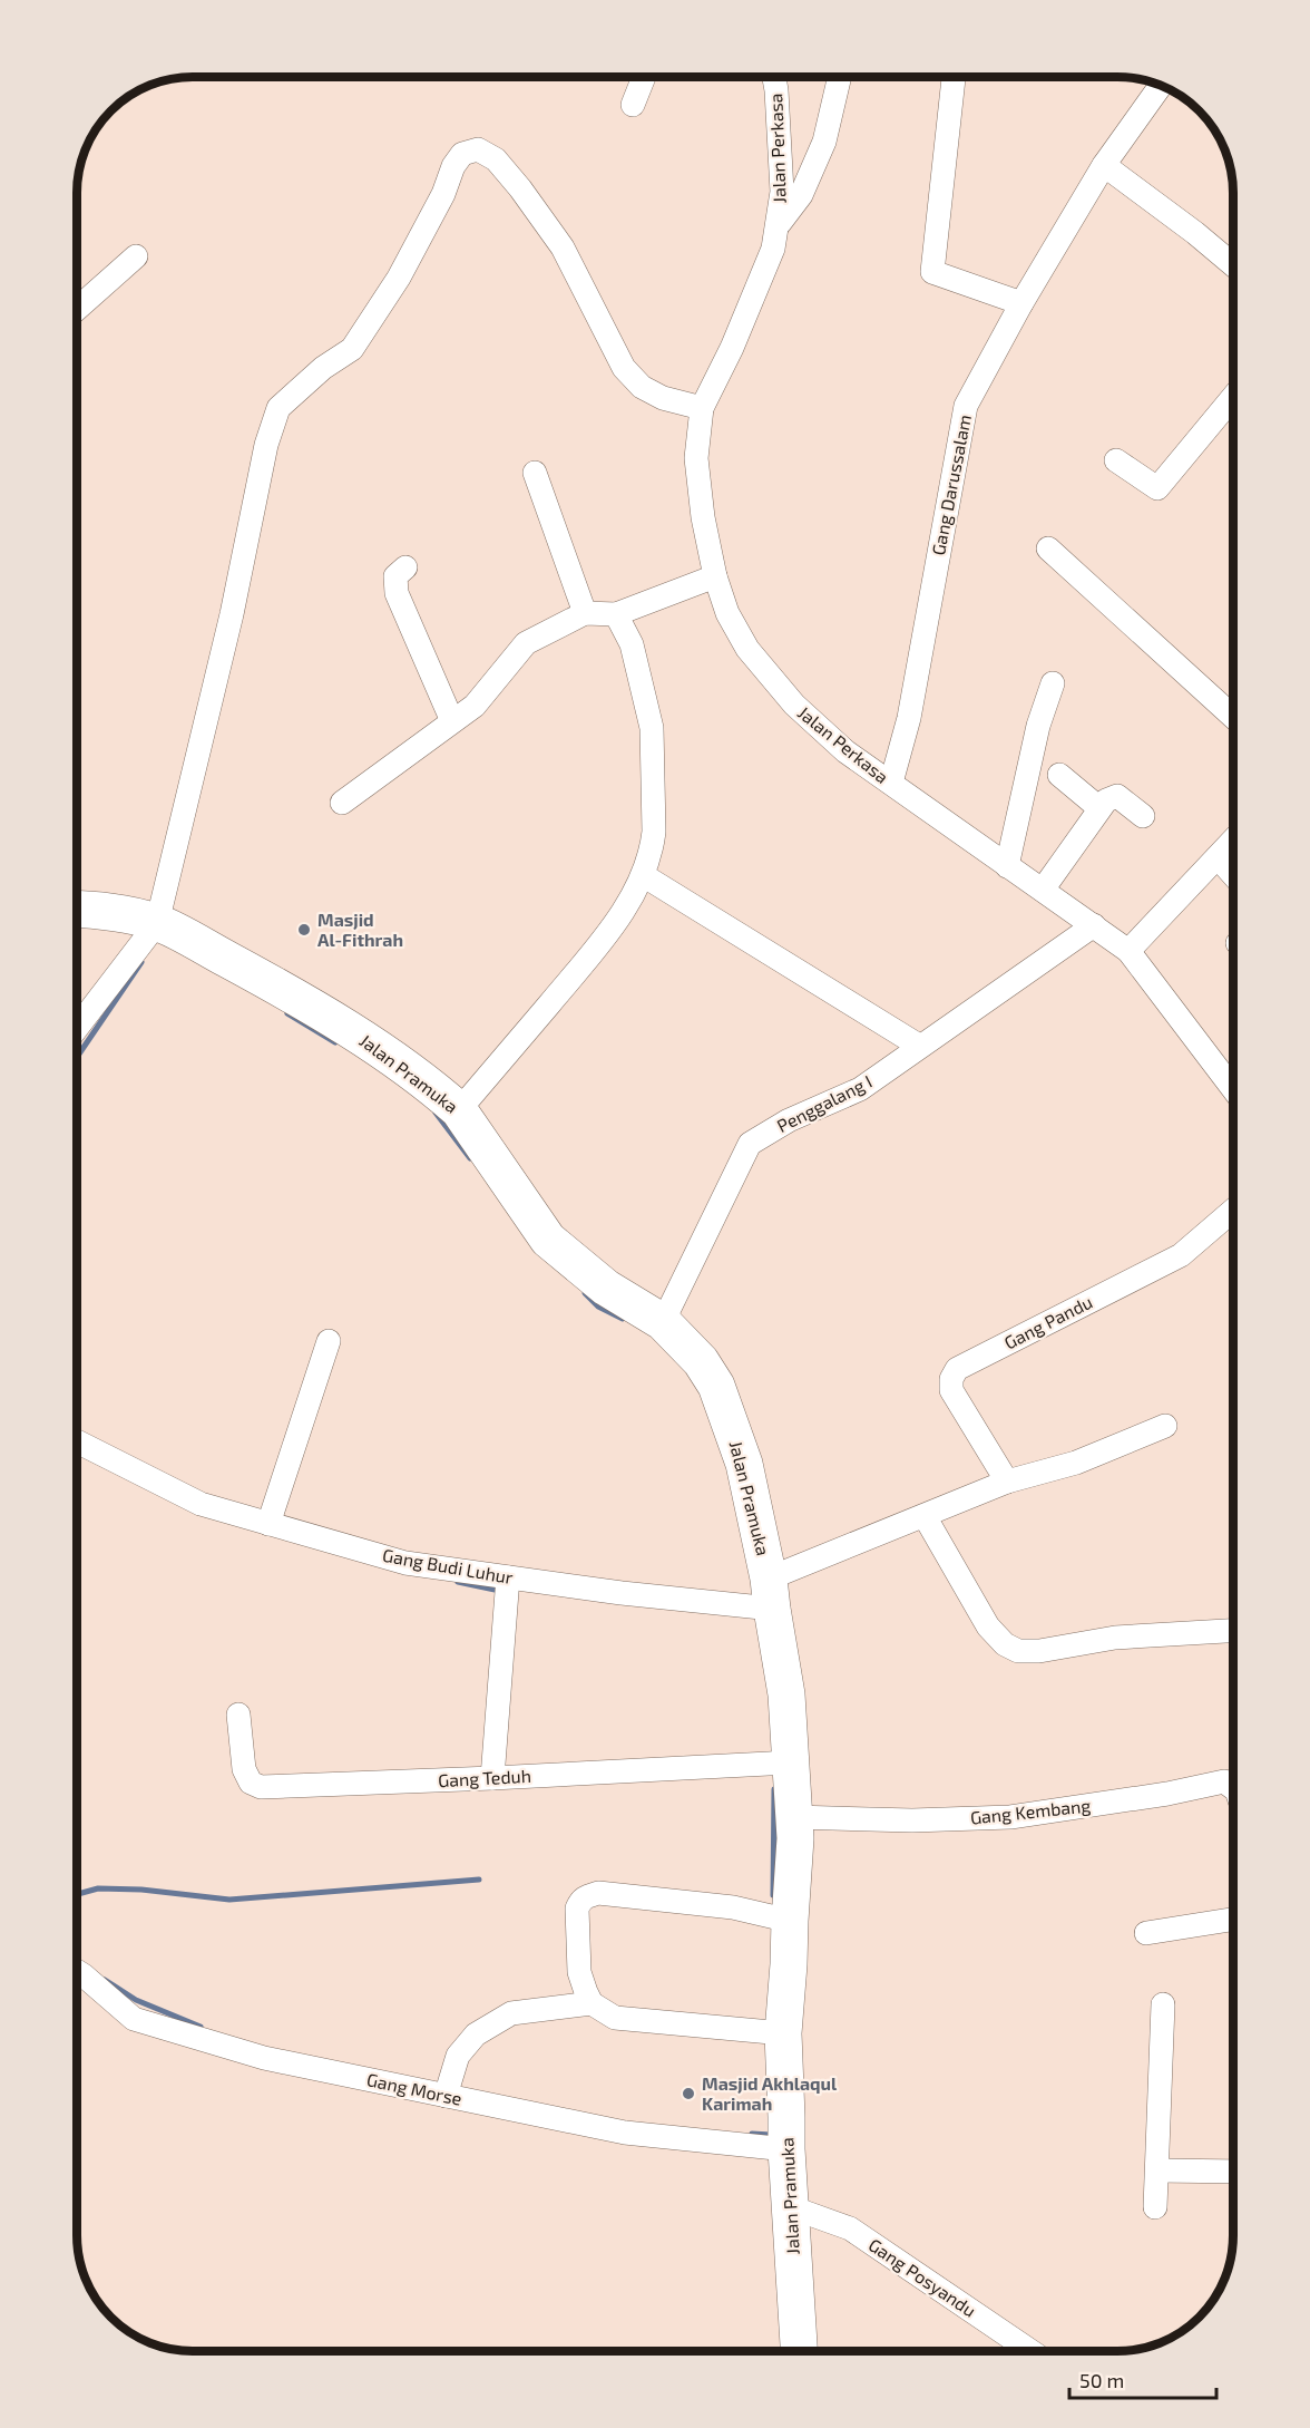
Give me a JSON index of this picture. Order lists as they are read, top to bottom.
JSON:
{
  "streets": {
    "main road": ["Jalan Pramuka"],
    "street": [
      "Jalan Perkasa",
      "Gang Darussalam",
      "Penggalang I",
      "Gang Pandu",
      "Gang Budi Luhur",
      "Gang Teduh",
      "Gang Kembang",
      "Gang Morse",
      "Gang Posyandu"
    ]
  },
  "crossings": [
    ["Jalan Perkasa", "Gang Darussalam"],
    ["Jalan Perkasa", "Penggalang I"],
    ["Jalan Pramuka", "Penggalang I"],
    ["Jalan Pramuka", "Gang Budi Luhur"],
    ["Jalan Pramuka", "Gang Teduh"],
    ["Jalan Pramuka", "Gang Kembang"],
    ["Jalan Pramuka", "Gang Morse"],
    ["Jalan Pramuka", "Gang Posyandu"]
  ],
  "places": ["Masjid Al-Fithrah", "Masjid Akhlaqul Karimah"],
  "scale_bar": "50 m"
}
